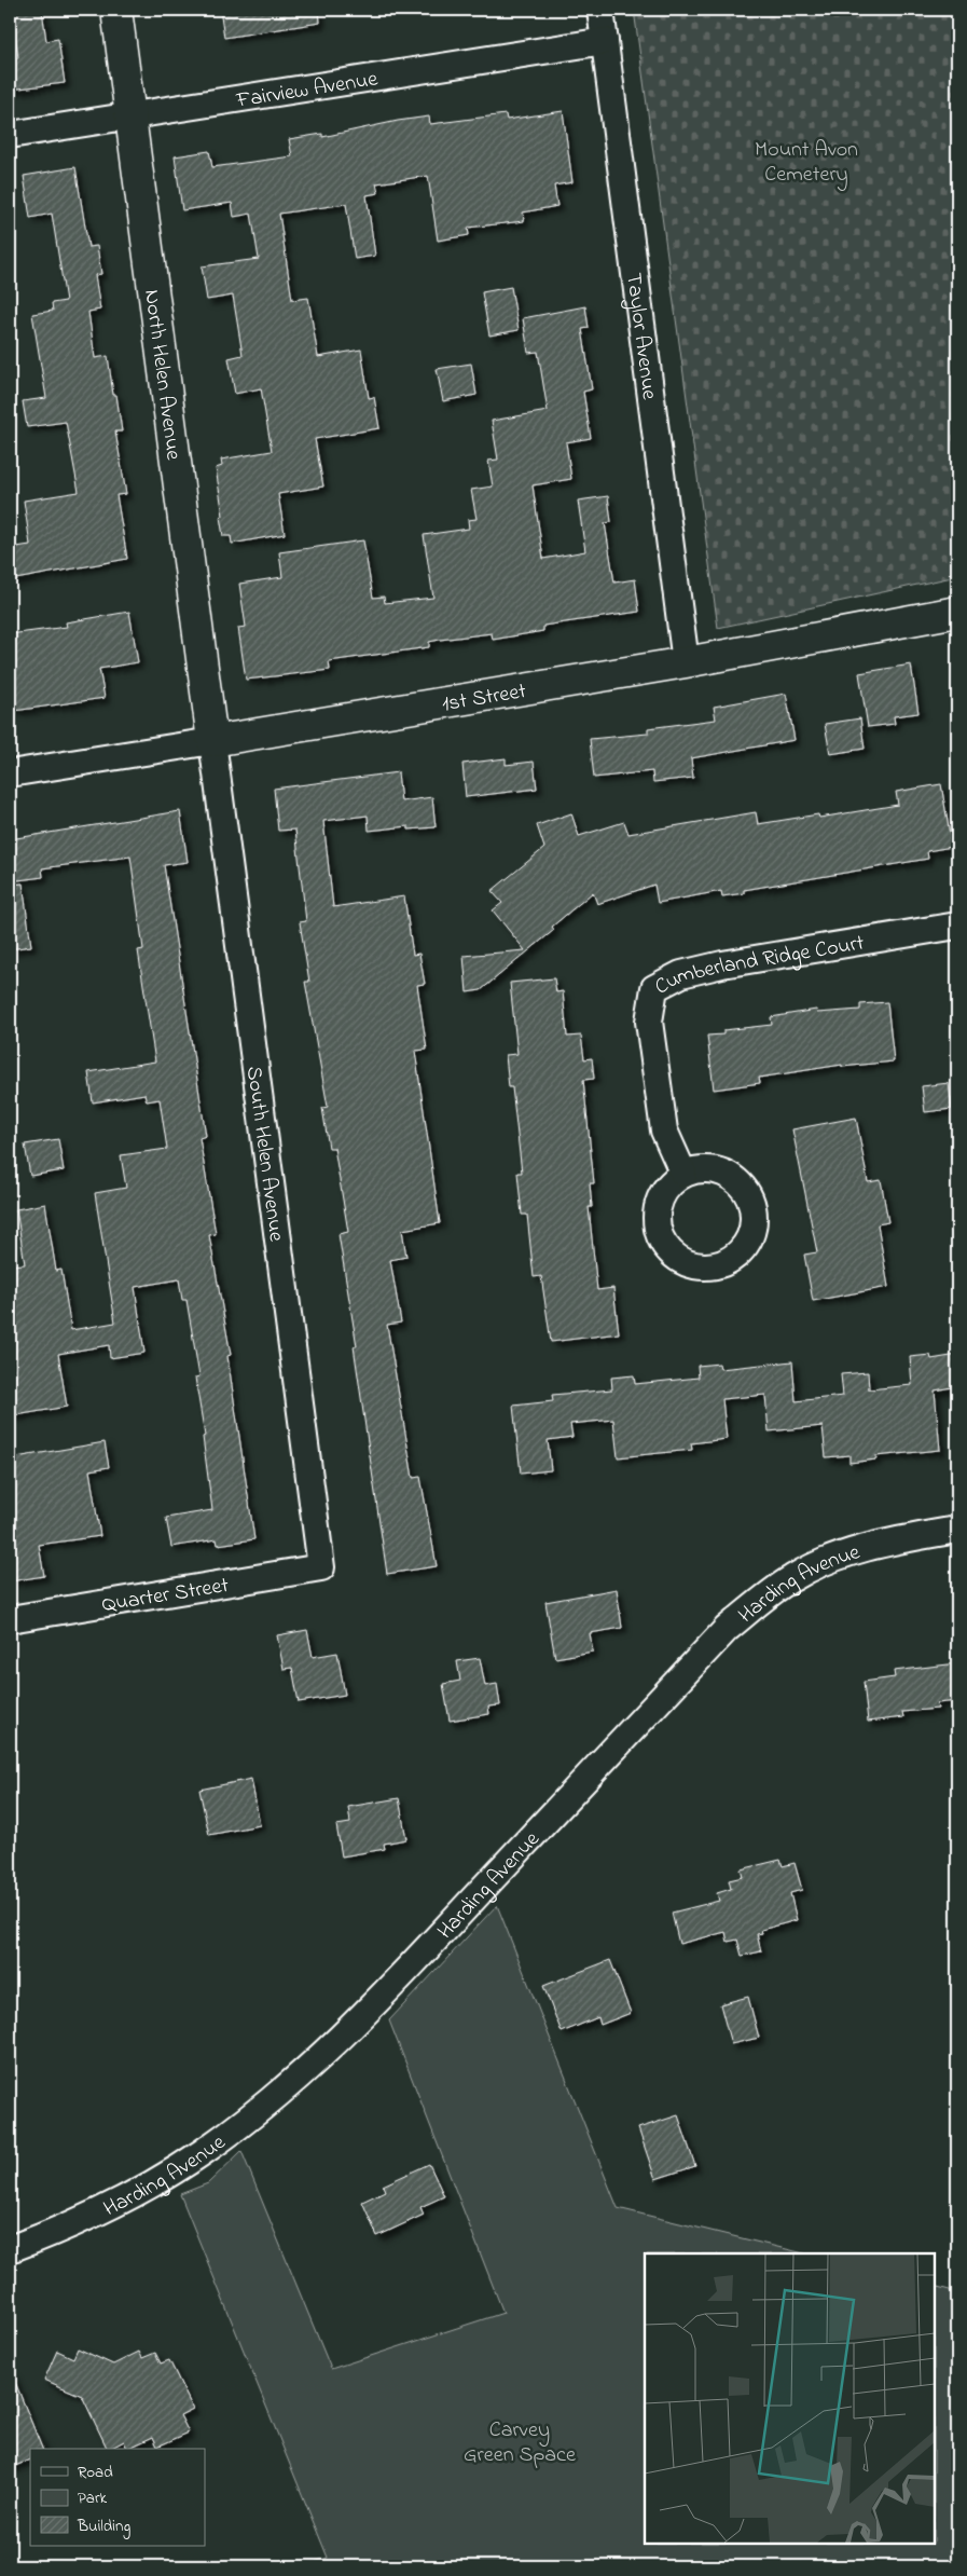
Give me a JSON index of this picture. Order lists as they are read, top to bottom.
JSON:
{
  "streets": {
    "street": [
      "Fairview Avenue",
      "Taylor Avenue",
      "North Helen Avenue",
      "1st Street",
      "Cumberland Ridge Court",
      "South Helen Avenue",
      "Harding Avenue",
      "Quarter Street"
    ]
  },
  "crossings": [
    ["Fairview Avenue", "Taylor Avenue"],
    ["Fairview Avenue", "North Helen Avenue"],
    ["Taylor Avenue", "1st Street"],
    ["North Helen Avenue", "1st Street"],
    ["North Helen Avenue", "South Helen Avenue"],
    ["1st Street", "South Helen Avenue"],
    ["South Helen Avenue", "Quarter Street"]
  ],
  "parks": ["Mount Avon Cemetery", "Carvey Green Space"],
  "legend": ["Road", "Park", "Building"]
}
